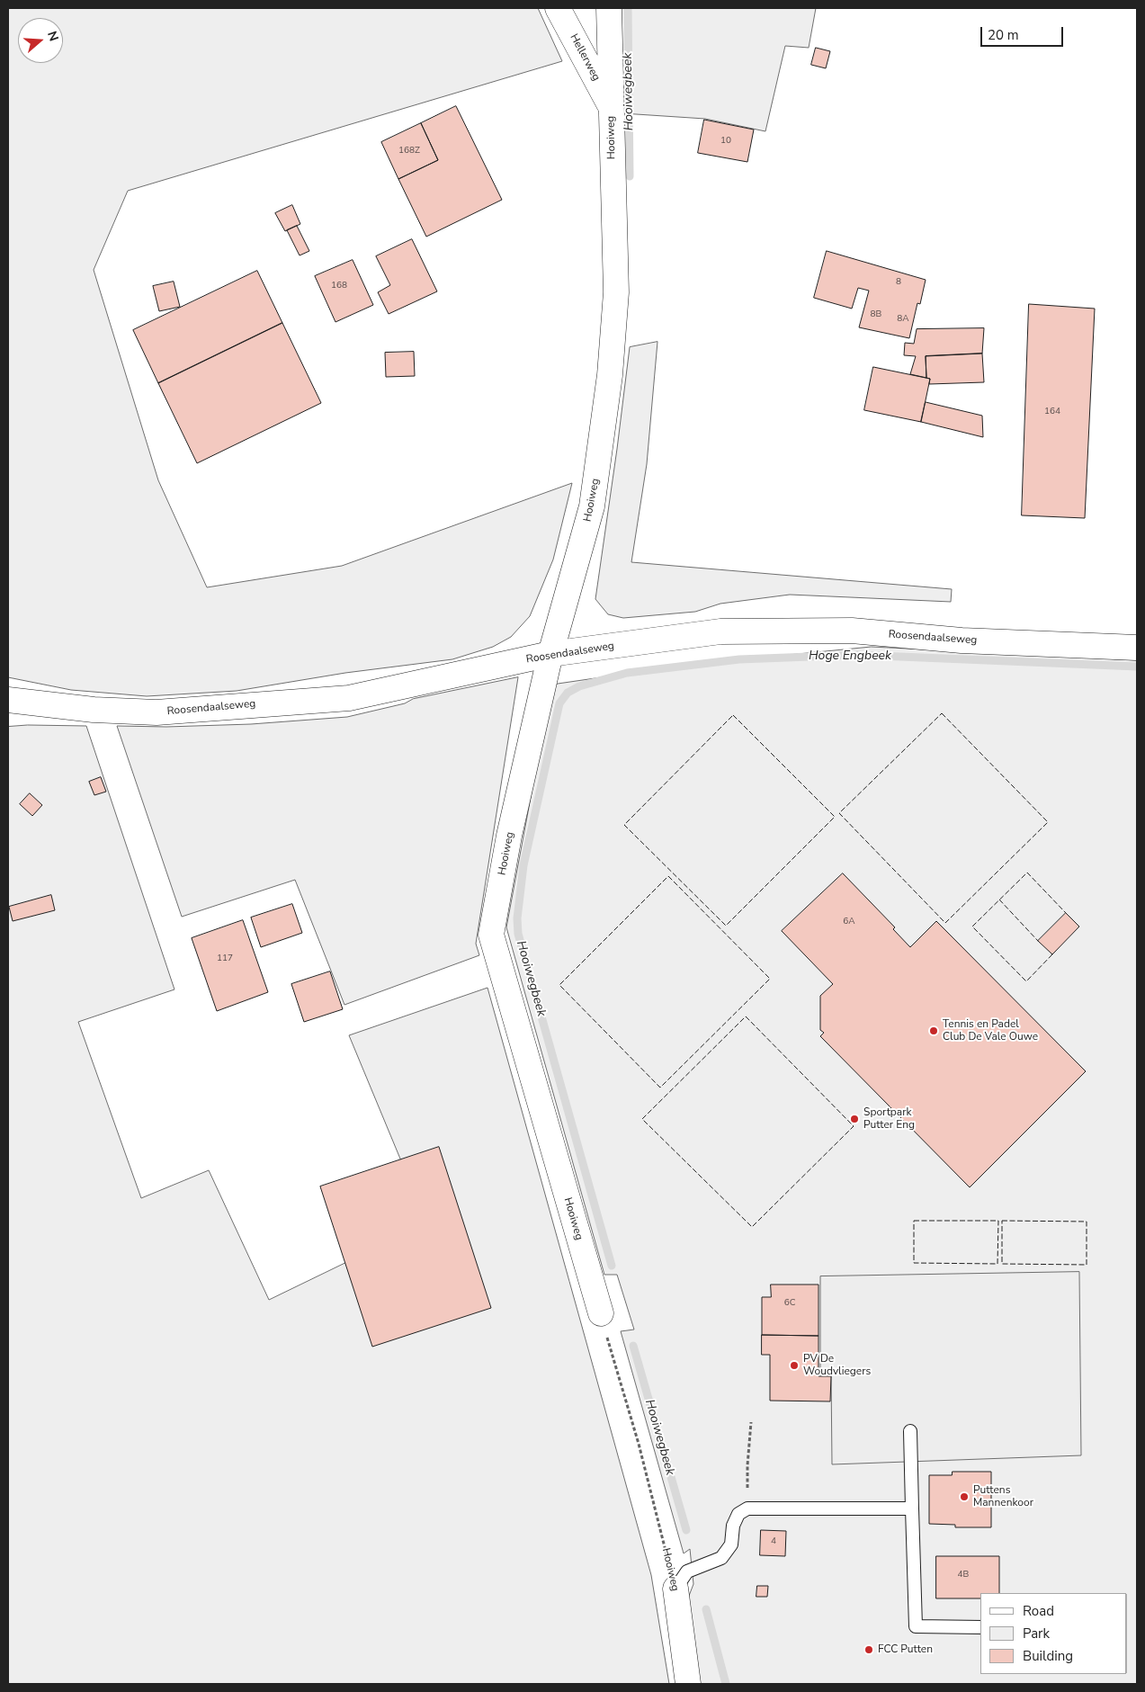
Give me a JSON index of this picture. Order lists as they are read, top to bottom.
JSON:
{
  "streets": {
    "street": ["Hellerweg", "Hooiweg", "Roosendaalseweg"]
  },
  "crossings": [
    ["Hellerweg", "Hooiweg"],
    ["Hooiweg", "Roosendaalseweg"]
  ],
  "water": ["Hooiwegbeek", "Hoge Engbeek"],
  "places": [
    "Tennis en Padel Club De Vale Ouwe",
    "Sportpark Putter Eng",
    "PV De Woudvliegers",
    "Puttens Mannenkoor",
    "FCC Putten"
  ],
  "house_numbers": [
    "10",
    "168Z",
    "8",
    "168",
    "8B",
    "8A",
    "164",
    "6A",
    "117",
    "6C",
    "4",
    "4B"
  ],
  "legend": ["Road", "Park", "Building"],
  "scale_bar": "20 m",
  "north": "right"
}
